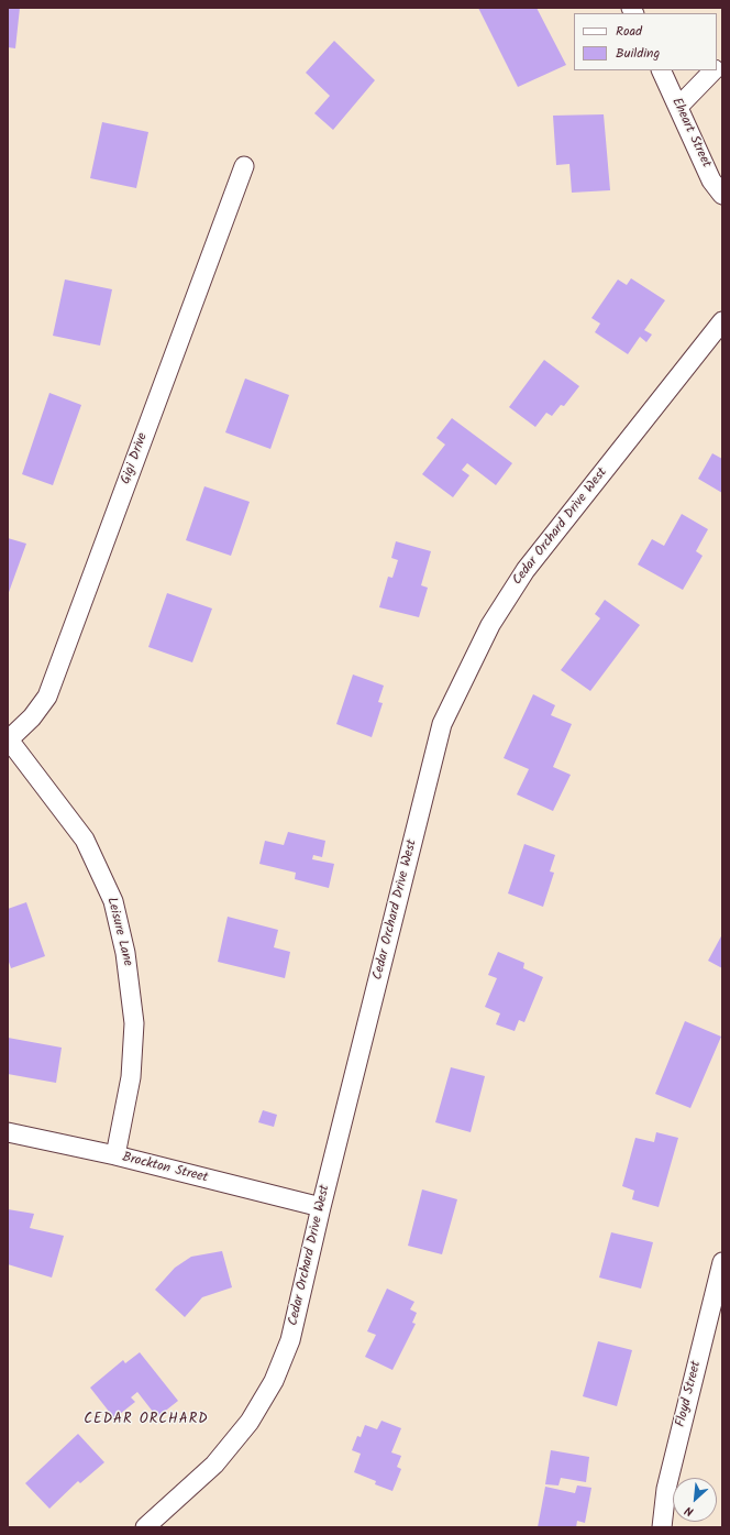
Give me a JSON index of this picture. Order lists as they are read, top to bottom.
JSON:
{
  "streets": {
    "street": [
      "Eheart Street",
      "Gigi Drive",
      "Cedar Orchard Drive West",
      "Leisure Lane",
      "Brockton Street",
      "Floyd Street"
    ]
  },
  "crossings": [
    ["Gigi Drive", "Leisure Lane"],
    ["Cedar Orchard Drive West", "Brockton Street"],
    ["Leisure Lane", "Brockton Street"]
  ],
  "districts": ["CEDAR ORCHARD"],
  "legend": ["Road", "Building"],
  "north": "bottom left"
}
